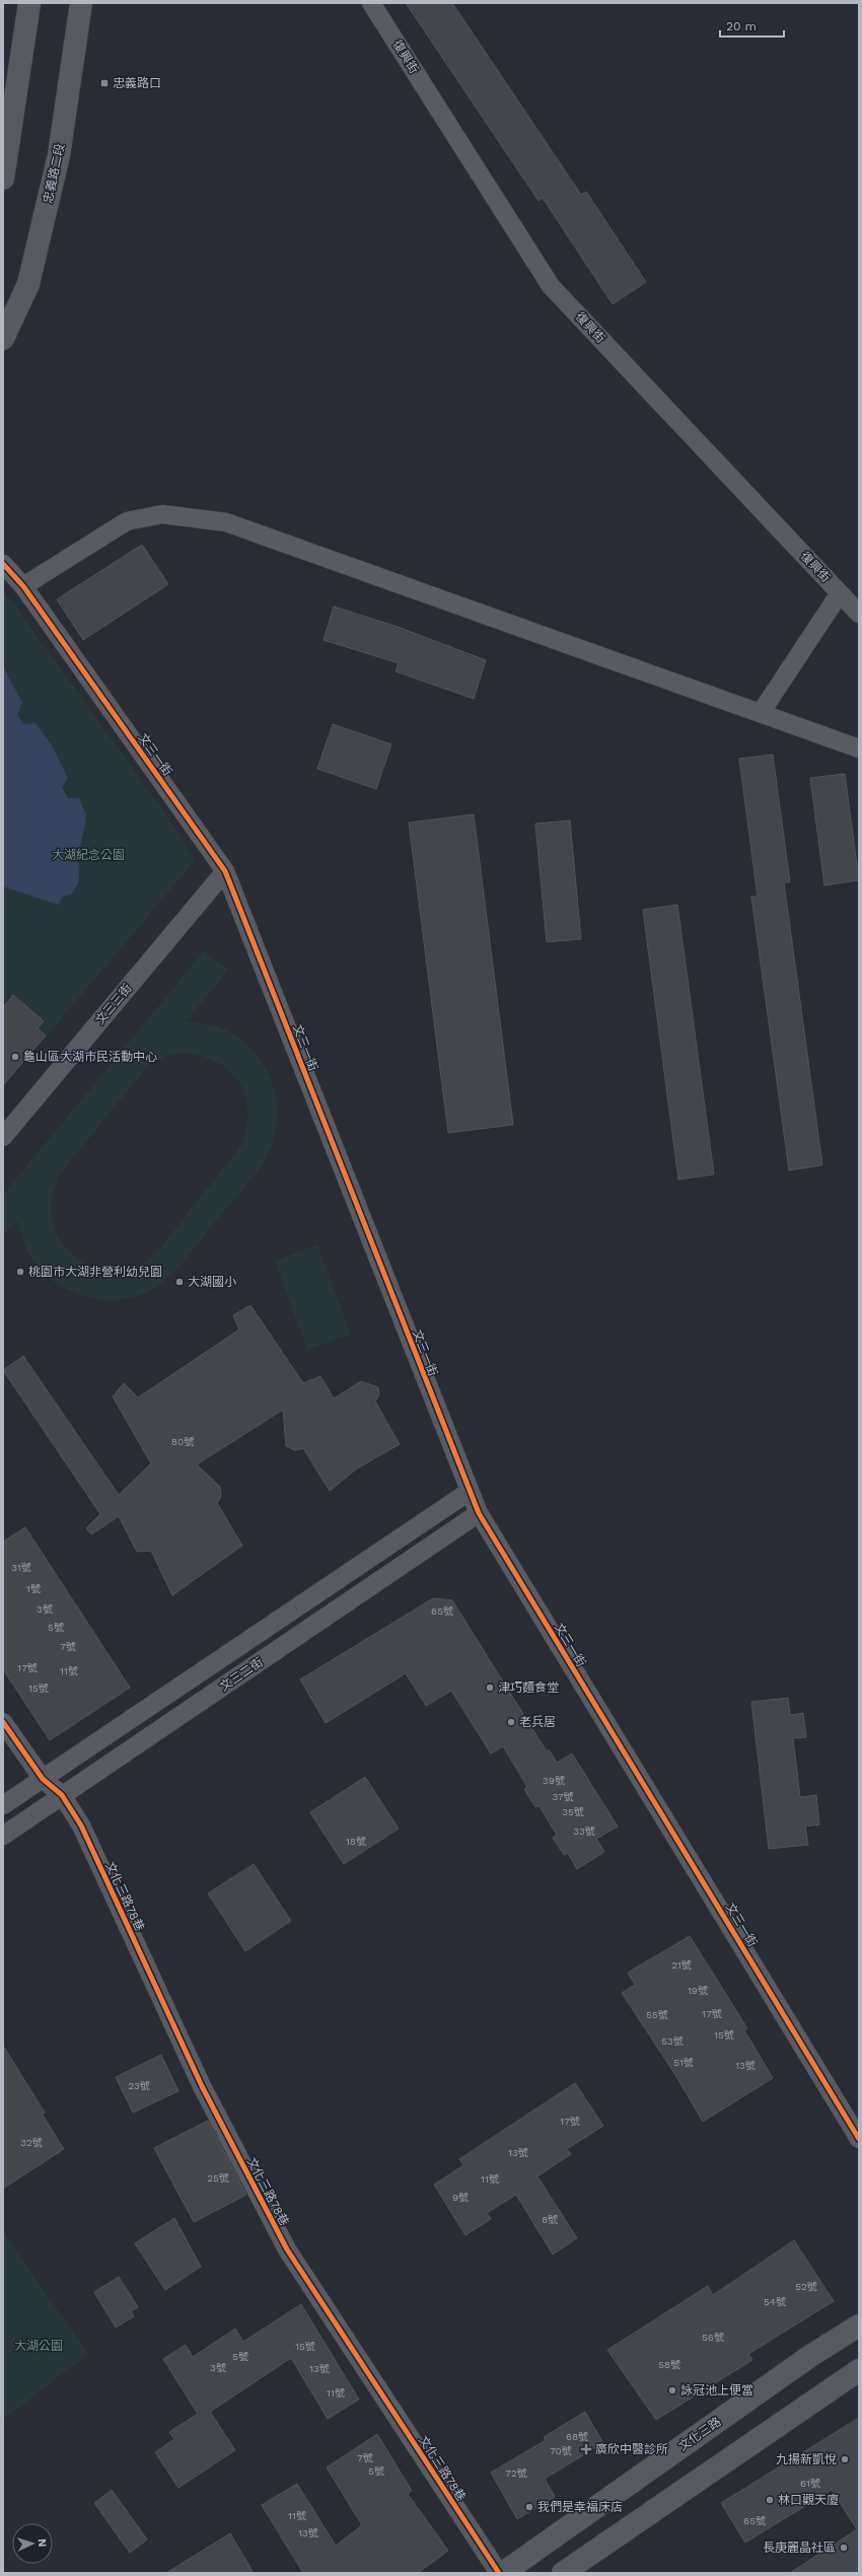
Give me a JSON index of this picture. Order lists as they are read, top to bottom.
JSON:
{
  "streets": {
    "street": [
      "復興街",
      "忠義路二段",
      "文三一街",
      "文三三街",
      "文三二街",
      "文化三路78巷",
      "文化三路"
    ]
  },
  "crossings": [
    ["文三一街", "文三三街"],
    ["文三一街", "文三二街"],
    ["文三二街", "文化三路78巷"]
  ],
  "parks": ["大湖紀念公園", "大湖公園"],
  "places": {
    "transit": ["忠義路口"],
    "other": [
      "龜山區大湖市民活動中心",
      "桃園市大湖非營利幼兒園",
      "大湖國小",
      "津巧麵食堂",
      "老兵居",
      "詠冠池上便當",
      "九揚新凱悅",
      "林口觀天廈",
      "我們是幸福床店",
      "長庚麗晶社區"
    ],
    "health": ["廣欣中醫診所"]
  },
  "house_numbers": [
    "80號",
    "31號",
    "1號",
    "3號",
    "65號",
    "5號",
    "7號",
    "17號",
    "11號",
    "15號",
    "39號",
    "37號",
    "35號",
    "33號",
    "18號",
    "21號",
    "19號",
    "17號",
    "55號",
    "15號",
    "53號",
    "51號",
    "13號",
    "23號",
    "17號",
    "32號",
    "13號",
    "25號",
    "11號",
    "9號",
    "8號",
    "52號",
    "54號",
    "56號",
    "15號",
    "5號",
    "58號",
    "3號",
    "13號",
    "11號",
    "68號",
    "70號",
    "7號",
    "5號",
    "72號",
    "61號",
    "11號",
    "65號",
    "13號"
  ],
  "scale_bar": "20 m",
  "north": "right"
}
